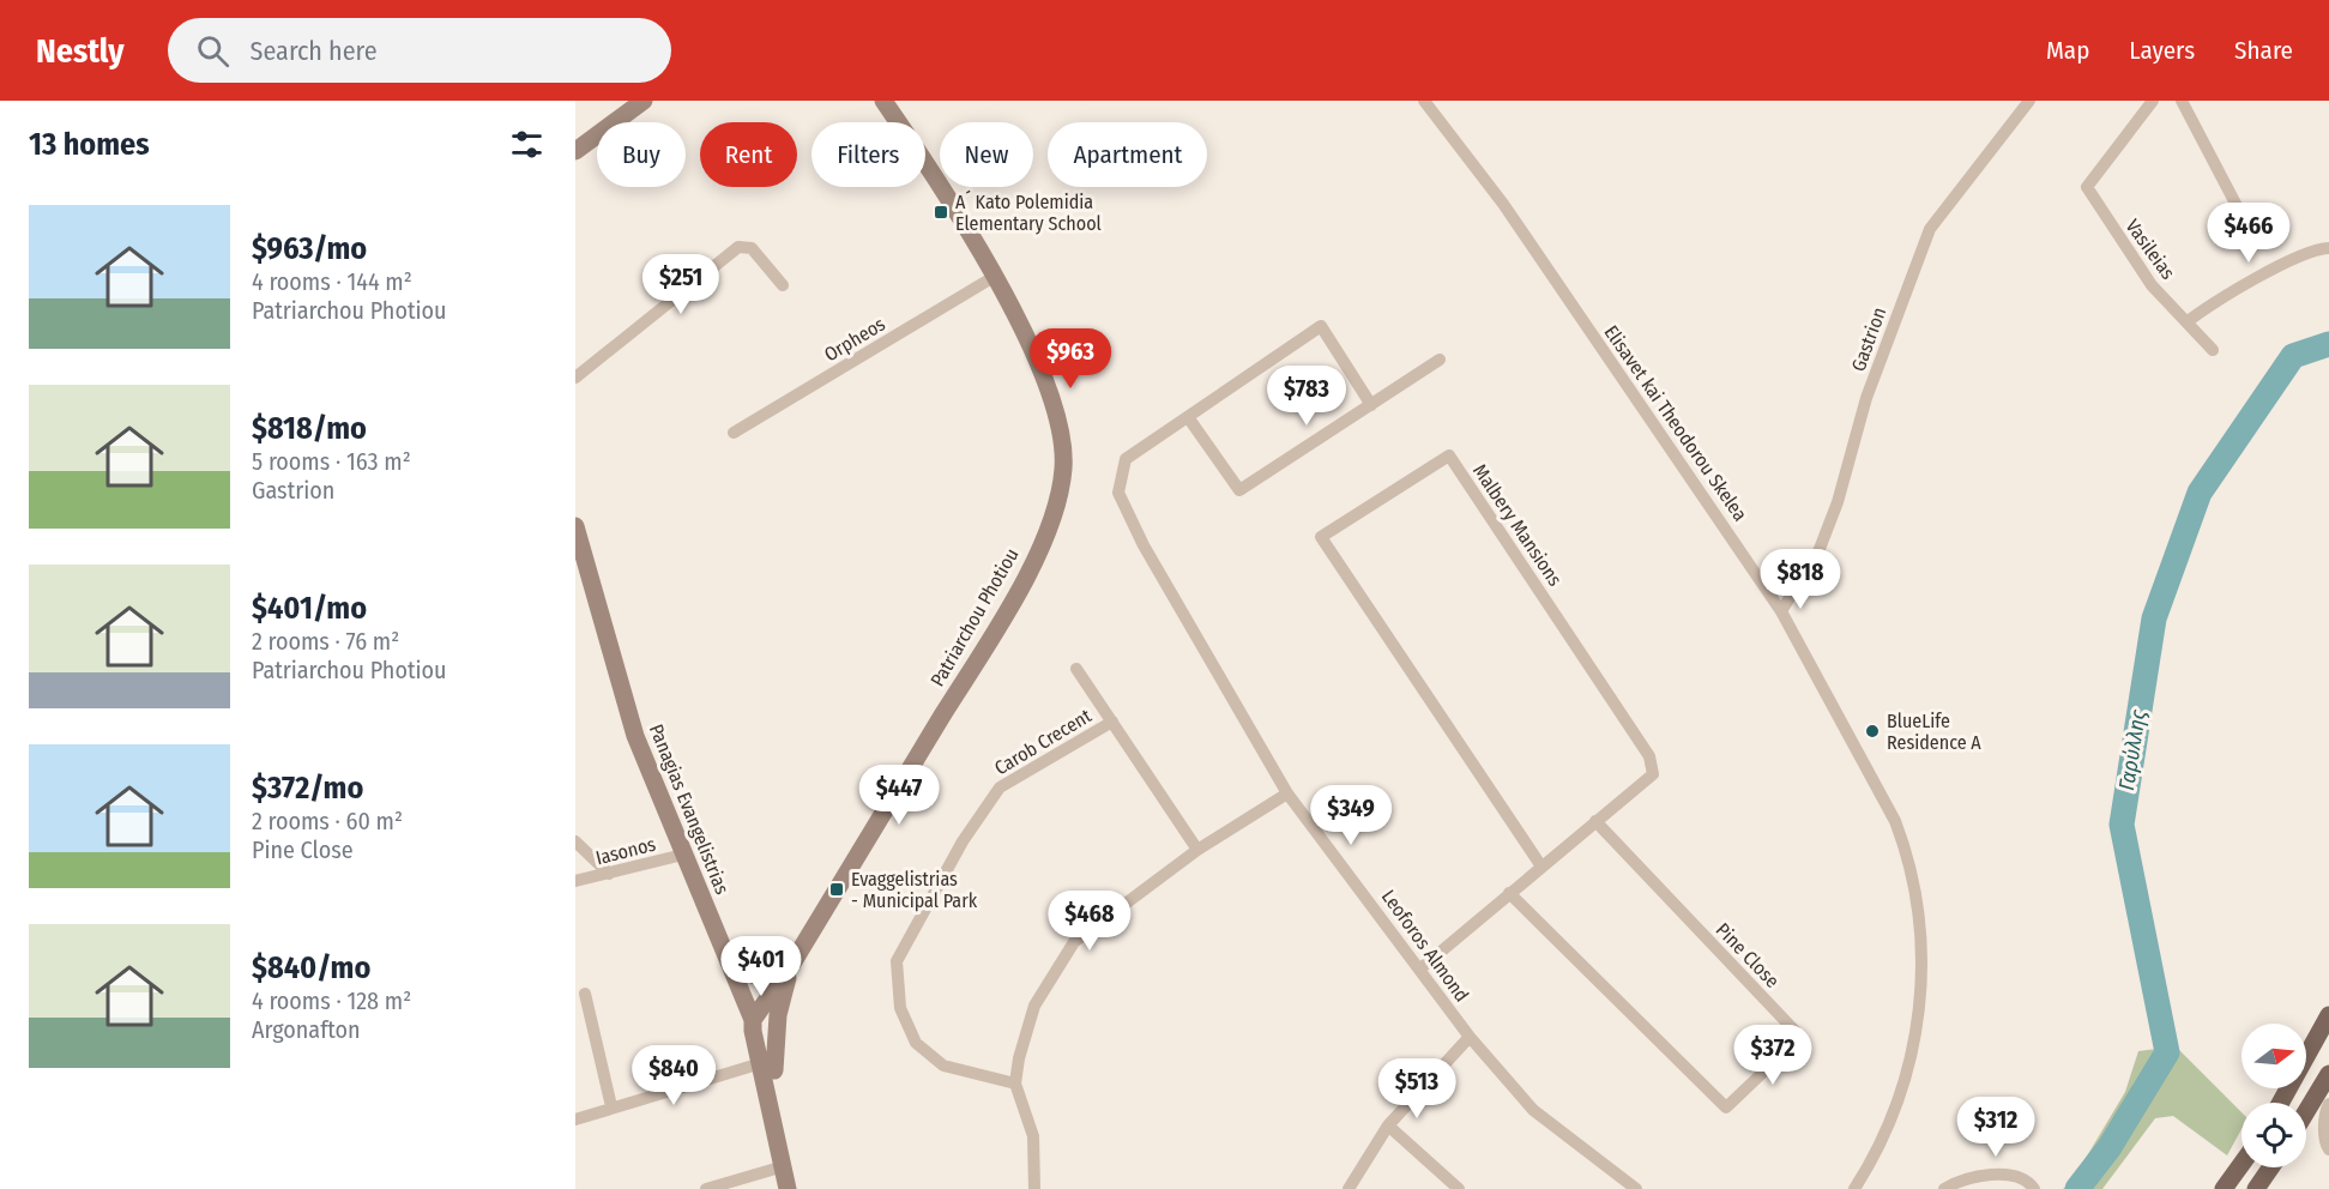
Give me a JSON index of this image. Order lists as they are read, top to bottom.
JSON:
{
  "streets": {
    "street": [
      "Vasileias",
      "Orpheos",
      "Gastrion",
      "Elisavet kai Theodorou Skelea",
      "Malbery Mansions",
      "Patriarchou Photiou",
      "Carob Crecent",
      "Panagias Evangelistrias",
      "Iasonos",
      "Leoforos Almond",
      "Pine Close"
    ]
  },
  "crossings": [
    ["Orpheos", "Patriarchou Photiou"],
    ["Gastrion", "Elisavet kai Theodorou Skelea"],
    ["Malbery Mansions", "Leoforos Almond"],
    ["Malbery Mansions", "Pine Close"],
    ["Patriarchou Photiou", "Panagias Evangelistrias"],
    ["Panagias Evangelistrias", "Iasonos"]
  ],
  "water": ["Γαρύλλης"],
  "places": {
    "transit": ["A´ Kato Polemidia Elementary School", "Evaggelistrias - Municipal Park"],
    "other": ["BlueLife Residence A"]
  },
  "north": "right",
  "page": {
    "header": "Nestly",
    "search": "Search here",
    "nav": ["Map", "Layers", "Share"],
    "heading": "13 homes",
    "chip": [
      "Buy",
      "Rent",
      "Filters",
      "New",
      "Apartment"
    ],
    "list": [
      {
        "name": "$963/mo",
        "note": "4 rooms · 144 m² · Patriarchou Photiou"
      },
      {
        "name": "$818/mo",
        "note": "5 rooms · 163 m² · Gastrion"
      },
      {
        "name": "$401/mo",
        "note": "2 rooms · 76 m² · Patriarchou Photiou"
      },
      {
        "name": "$372/mo",
        "note": "2 rooms · 60 m² · Pine Close"
      },
      {
        "name": "$840/mo",
        "note": "4 rooms · 128 m² · Argonafton"
      }
    ],
    "price": [
      "$466",
      "$251",
      "$963",
      "$783",
      "$818",
      "$447",
      "$349",
      "$468",
      "$401",
      "$372",
      "$840",
      "$513",
      "$312"
    ]
  }
}
